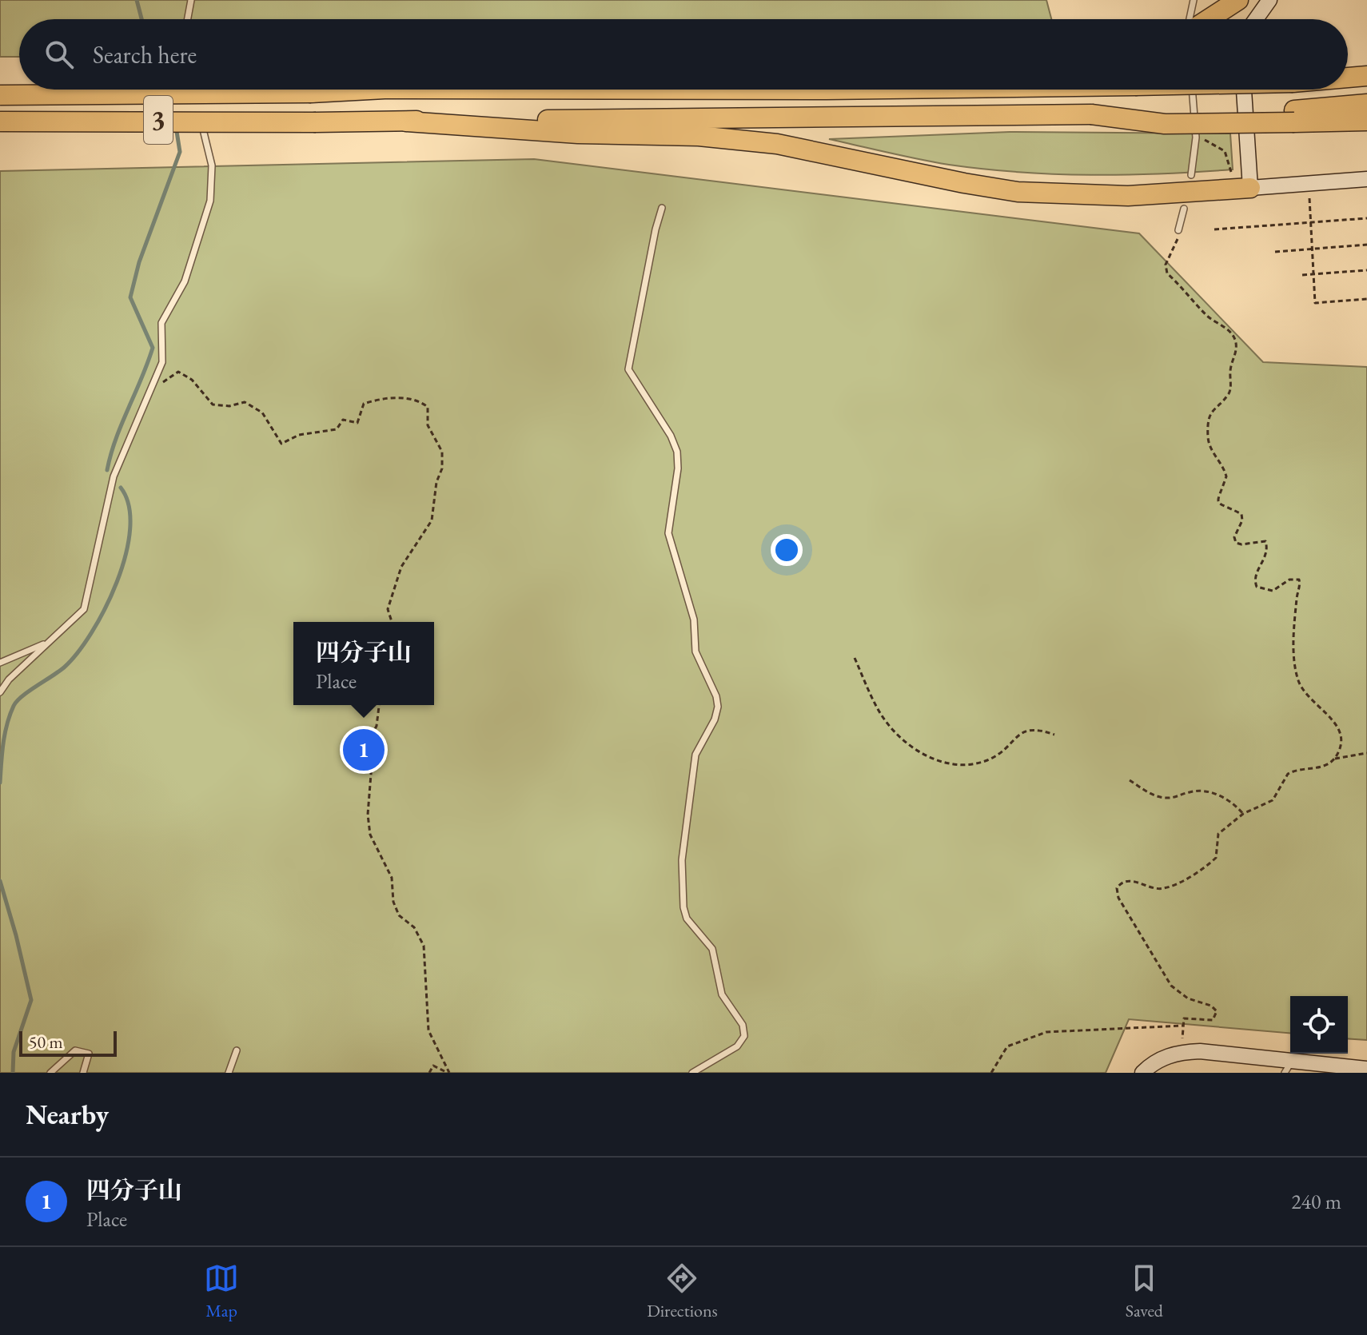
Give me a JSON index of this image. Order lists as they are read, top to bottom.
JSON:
{
  "streets": {
    "highway": ["3"]
  },
  "scale_bar": "50 m",
  "page": {
    "search": "Search here",
    "popup": ["四分子山", "Place"],
    "pins": "1",
    "scale": "50 m",
    "heading": "Nearby",
    "list": [
      {
        "mark": "1",
        "name": "四分子山",
        "note": "Place",
        "value": "240 m"
      }
    ],
    "nav": ["Map", "Directions", "Saved"]
  }
}
